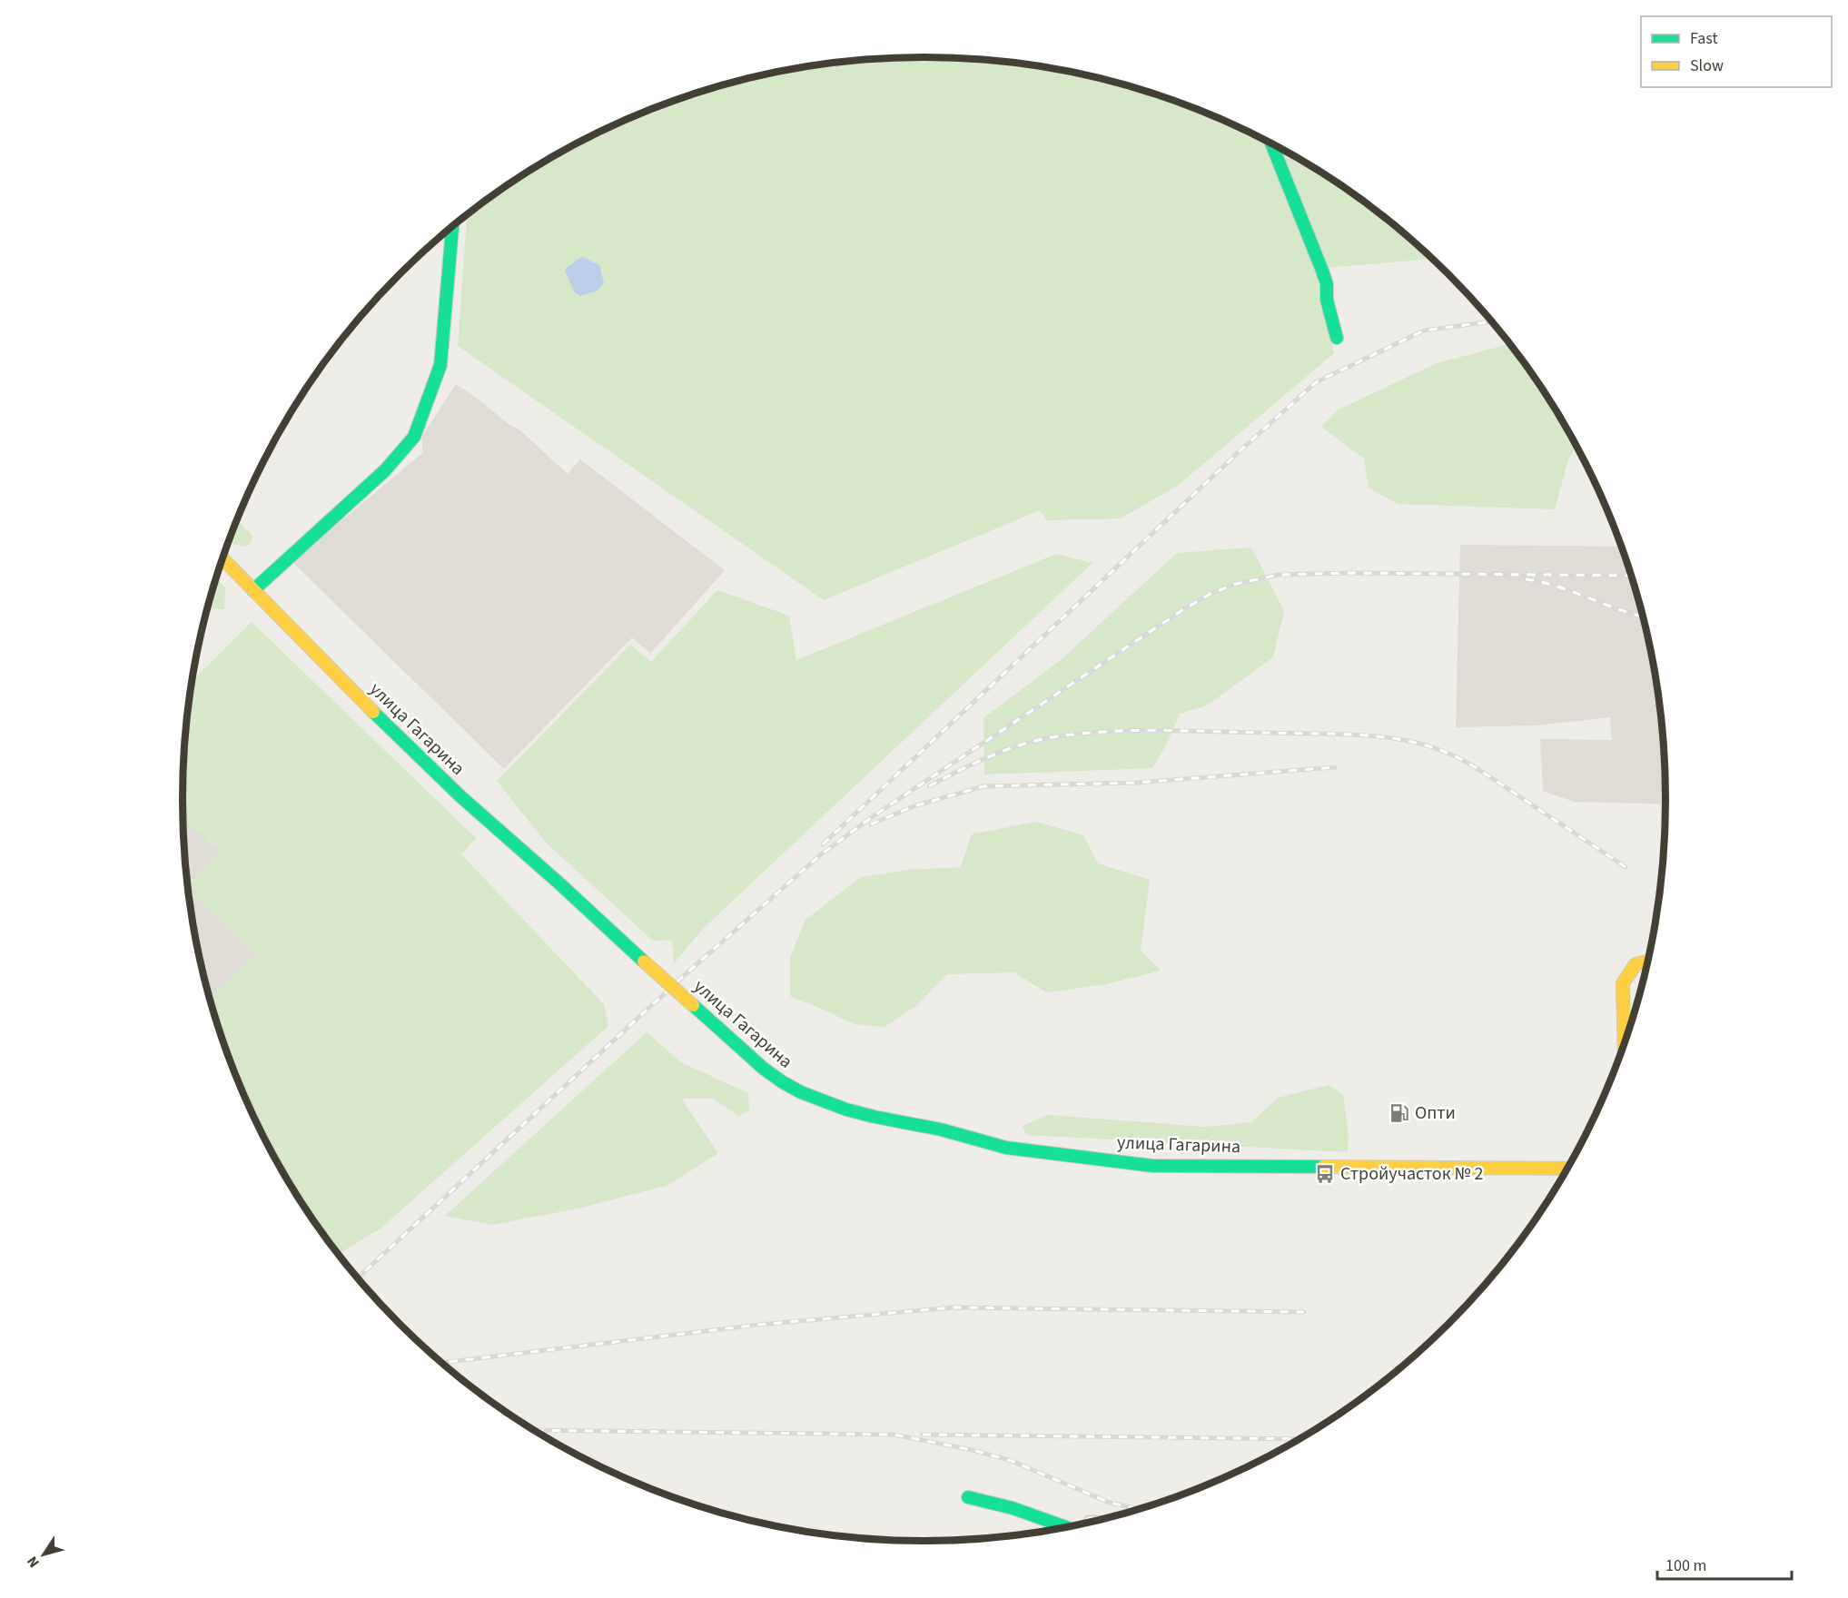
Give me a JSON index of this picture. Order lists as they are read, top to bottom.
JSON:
{
  "streets": {
    "main road": ["улица Гагарина"]
  },
  "places": {
    "fuel station": ["Опти"],
    "bus stop": ["Стройучасток № 2"]
  },
  "legend": ["Fast", "Slow"],
  "scale_bar": "100 m",
  "north": "bottom left"
}
